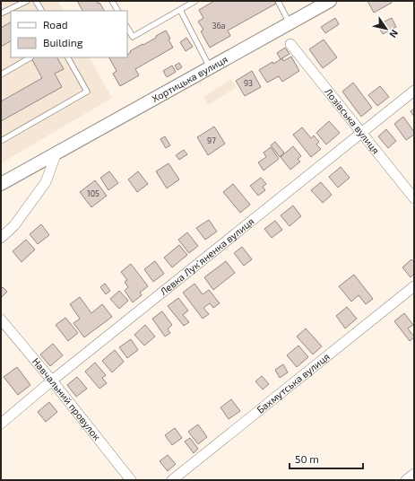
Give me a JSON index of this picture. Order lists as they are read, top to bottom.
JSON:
{
  "streets": {
    "street": [
      "Хортицька вулиця",
      "Лозівська вулиця",
      "Левка Лук'яненка вулиця",
      "Бахмутська вулиця",
      "Навчальний провулок"
    ]
  },
  "crossings": [
    ["Лозівська вулиця", "Левка Лук'яненка вулиця"],
    ["Левка Лук'яненка вулиця", "Навчальний провулок"]
  ],
  "house_numbers": [
    "36а",
    "93",
    "97",
    "105"
  ],
  "legend": ["Road", "Building"],
  "scale_bar": "50 m",
  "north": "bottom right"
}
